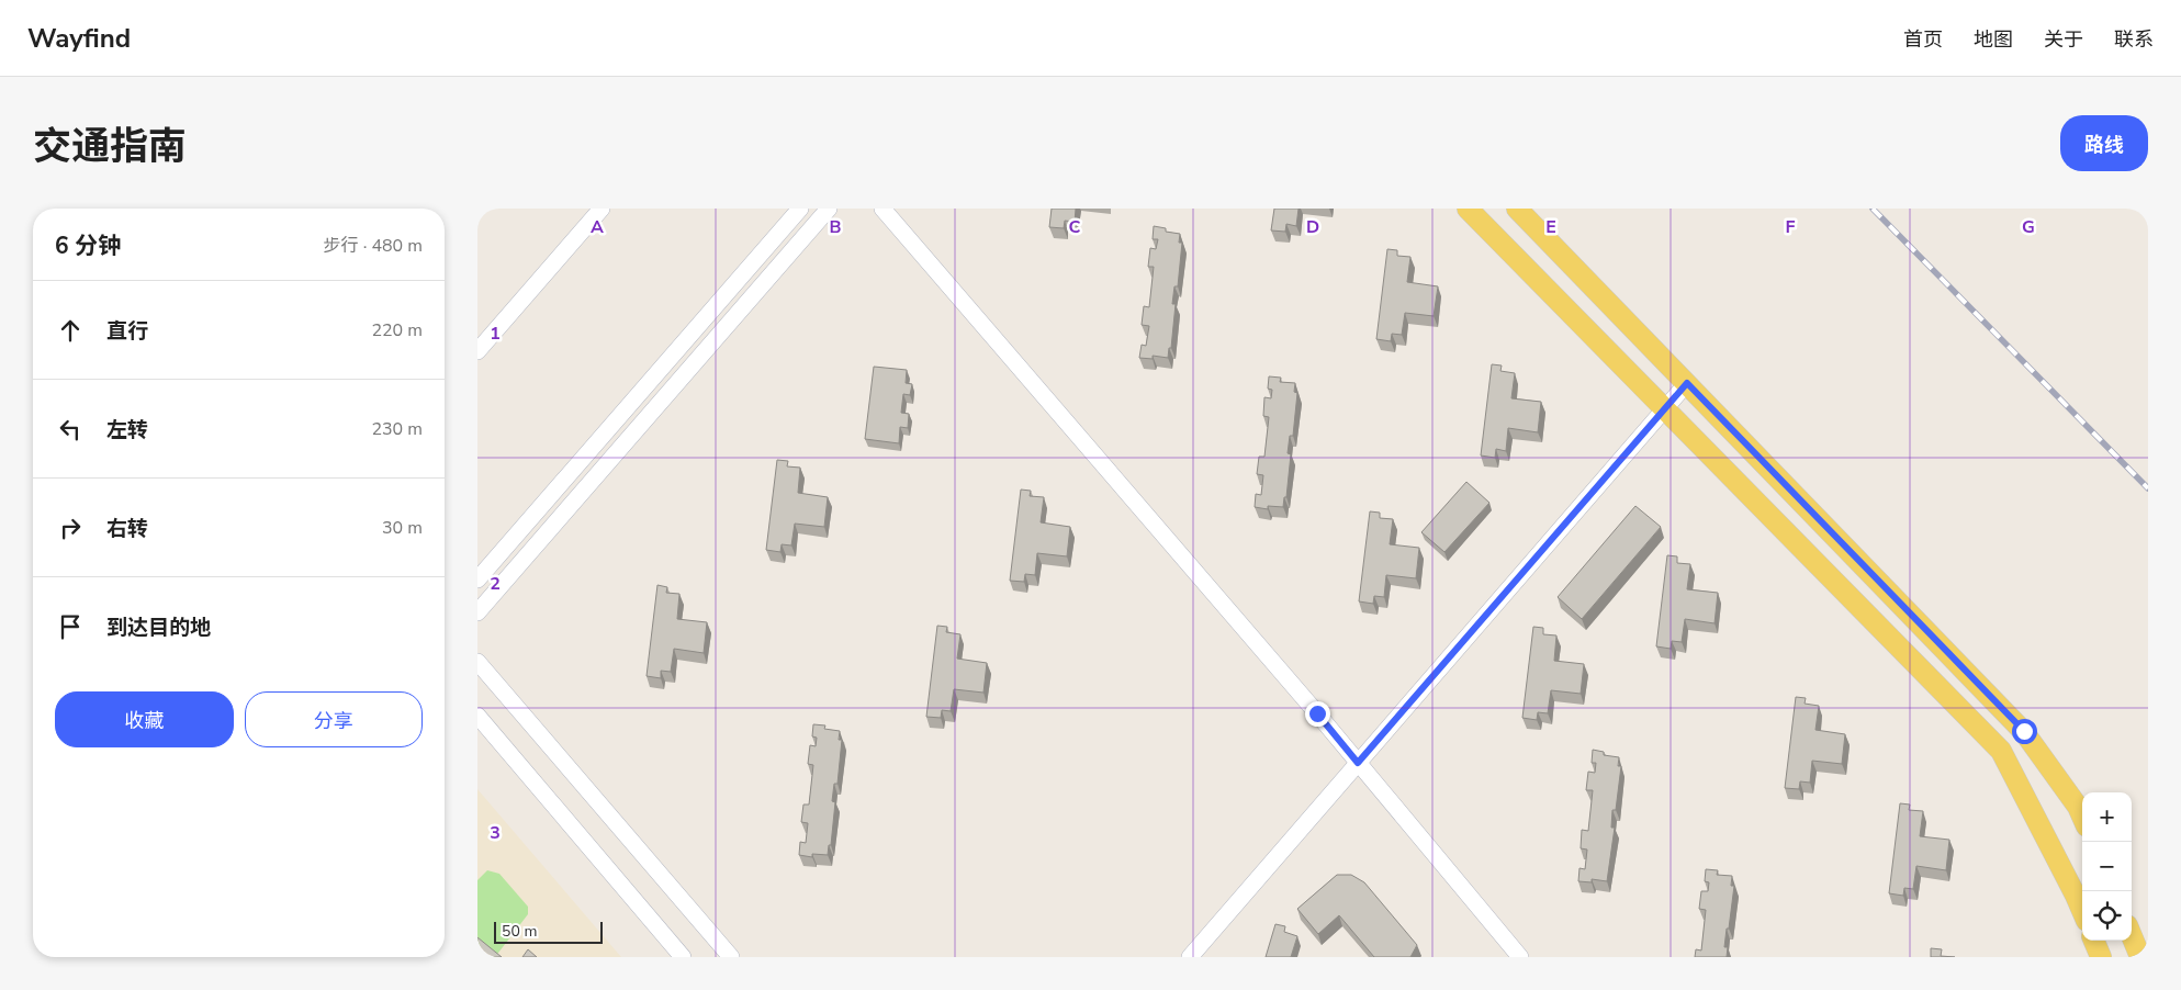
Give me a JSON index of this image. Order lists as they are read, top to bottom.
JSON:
{
  "scale_bar": "50 m",
  "page": {
    "header": "Wayfind",
    "nav": [
      "首页",
      "地图",
      "关于",
      "联系"
    ],
    "title": "交通指南",
    "buttons": [
      "路线",
      ["收藏", "分享"]
    ],
    "heading": ["6 分钟", "步行 · 480 m"],
    "list": [
      ["直行", "220 m"],
      ["左转", "230 m"],
      ["右转", "30 m"],
      "到达目的地"
    ],
    "map_buttons": ["+", "−"],
    "scale": "50 m"
  },
  "grid": {
    "columns": [
      "A",
      "B",
      "C",
      "D",
      "E",
      "F",
      "G"
    ],
    "rows": ["1", "2", "3"]
  }
}
